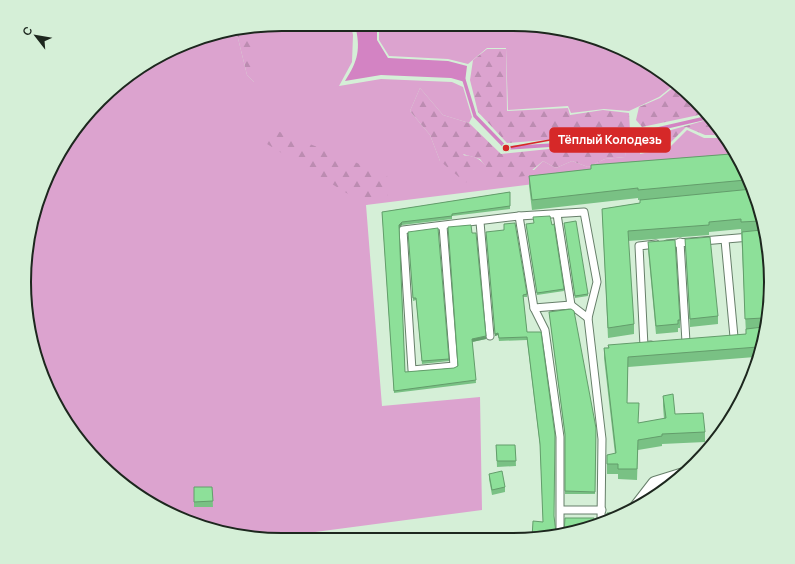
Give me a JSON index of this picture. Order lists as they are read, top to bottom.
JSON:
{
  "places": ["Тёплый Колодезь"],
  "north": "top left"
}
